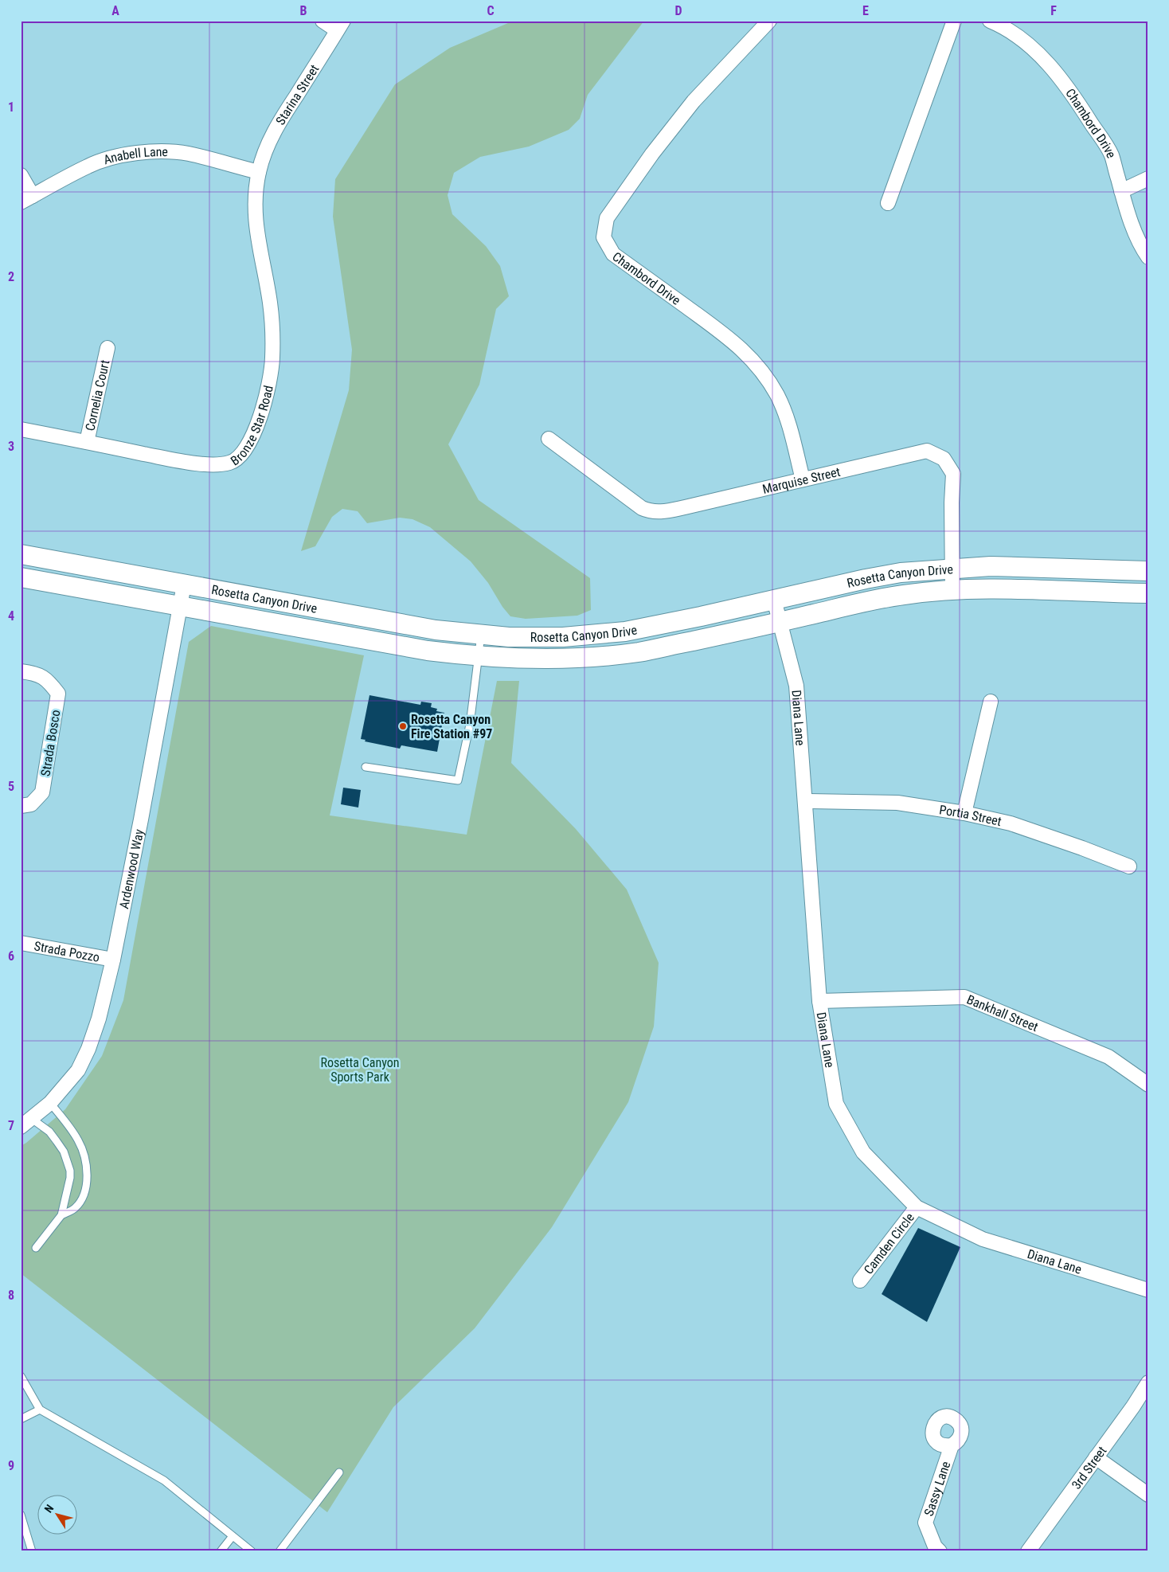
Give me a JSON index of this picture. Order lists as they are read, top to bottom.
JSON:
{
  "streets": {
    "street": [
      "Starina Street",
      "Chambord Drive",
      "Anabell Lane",
      "Cornelia Court",
      "Bronze Star Road",
      "Marquise Street",
      "Rosetta Canyon Drive",
      "Diana Lane",
      "Strada Bosco",
      "Portia Street",
      "Ardenwood Way",
      "Strada Pozzo",
      "Bankhall Street",
      "Camden Circle",
      "3rd Street",
      "Sassy Lane"
    ]
  },
  "crossings": [
    ["Starina Street", "Anabell Lane"],
    ["Starina Street", "Bronze Star Road"],
    ["Chambord Drive", "Marquise Street"],
    ["Anabell Lane", "Bronze Star Road"],
    ["Cornelia Court", "Bronze Star Road"],
    ["Marquise Street", "Rosetta Canyon Drive"],
    ["Rosetta Canyon Drive", "Diana Lane"],
    ["Rosetta Canyon Drive", "Ardenwood Way"],
    ["Diana Lane", "Portia Street"],
    ["Diana Lane", "Bankhall Street"],
    ["Diana Lane", "Camden Circle"],
    ["Ardenwood Way", "Strada Pozzo"]
  ],
  "parks": ["Rosetta Canyon Sports Park"],
  "places": ["Rosetta Canyon Fire Station #97"],
  "north": "top left",
  "grid": {
    "columns": [
      "A",
      "B",
      "C",
      "D",
      "E",
      "F"
    ],
    "rows": [
      "1",
      "2",
      "3",
      "4",
      "5",
      "6",
      "7",
      "8",
      "9"
    ]
  }
}
